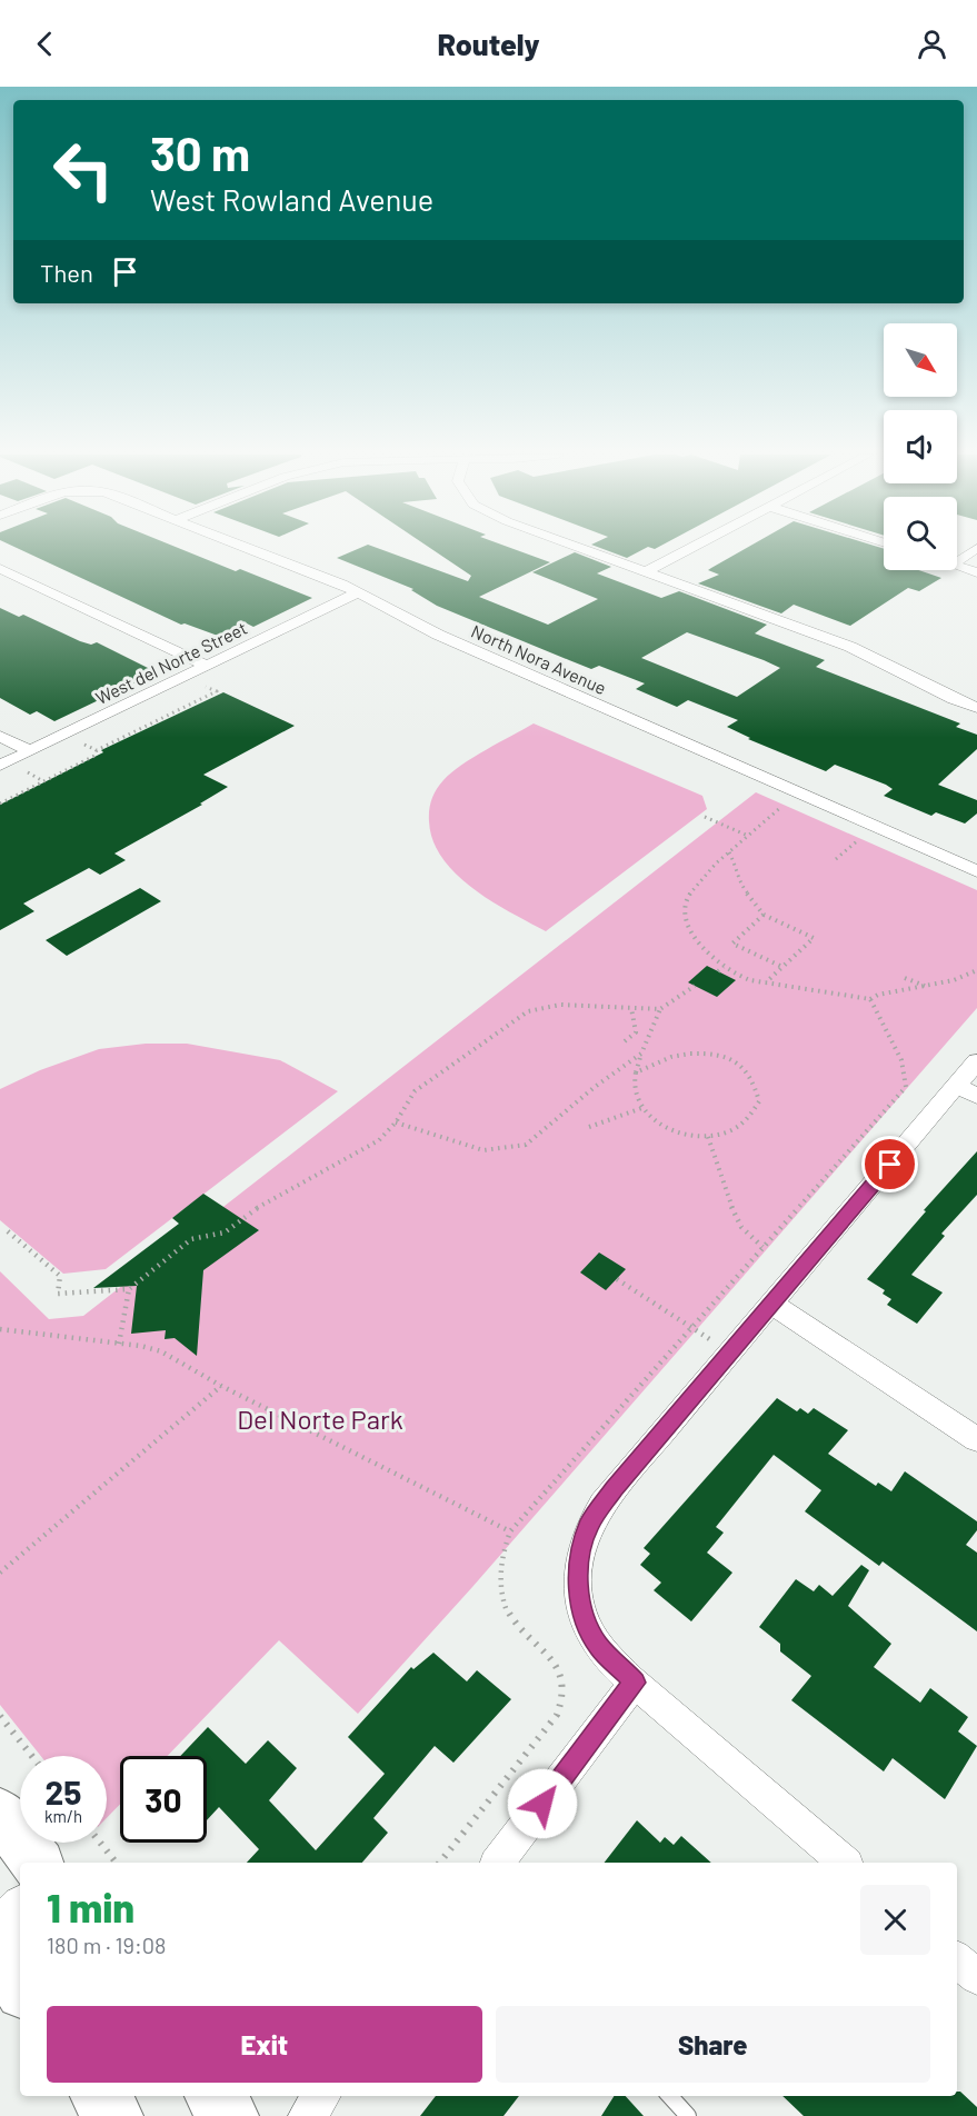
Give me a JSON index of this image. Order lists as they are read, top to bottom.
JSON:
{
  "streets": {
    "street": ["North Nora Avenue", "West del Norte Street"]
  },
  "crossings": [
    ["North Nora Avenue", "West del Norte Street"]
  ],
  "parks": ["Del Norte Park"],
  "north": "bottom right",
  "page": {
    "header": "Routely",
    "turn": ["30 m", "West Rowland Avenue"],
    "then": "Then",
    "speed": "25 km/h",
    "limit": "30",
    "heading": ["1 min", "180 m · 19:08"],
    "buttons": ["Exit", "Share"]
  }
}
